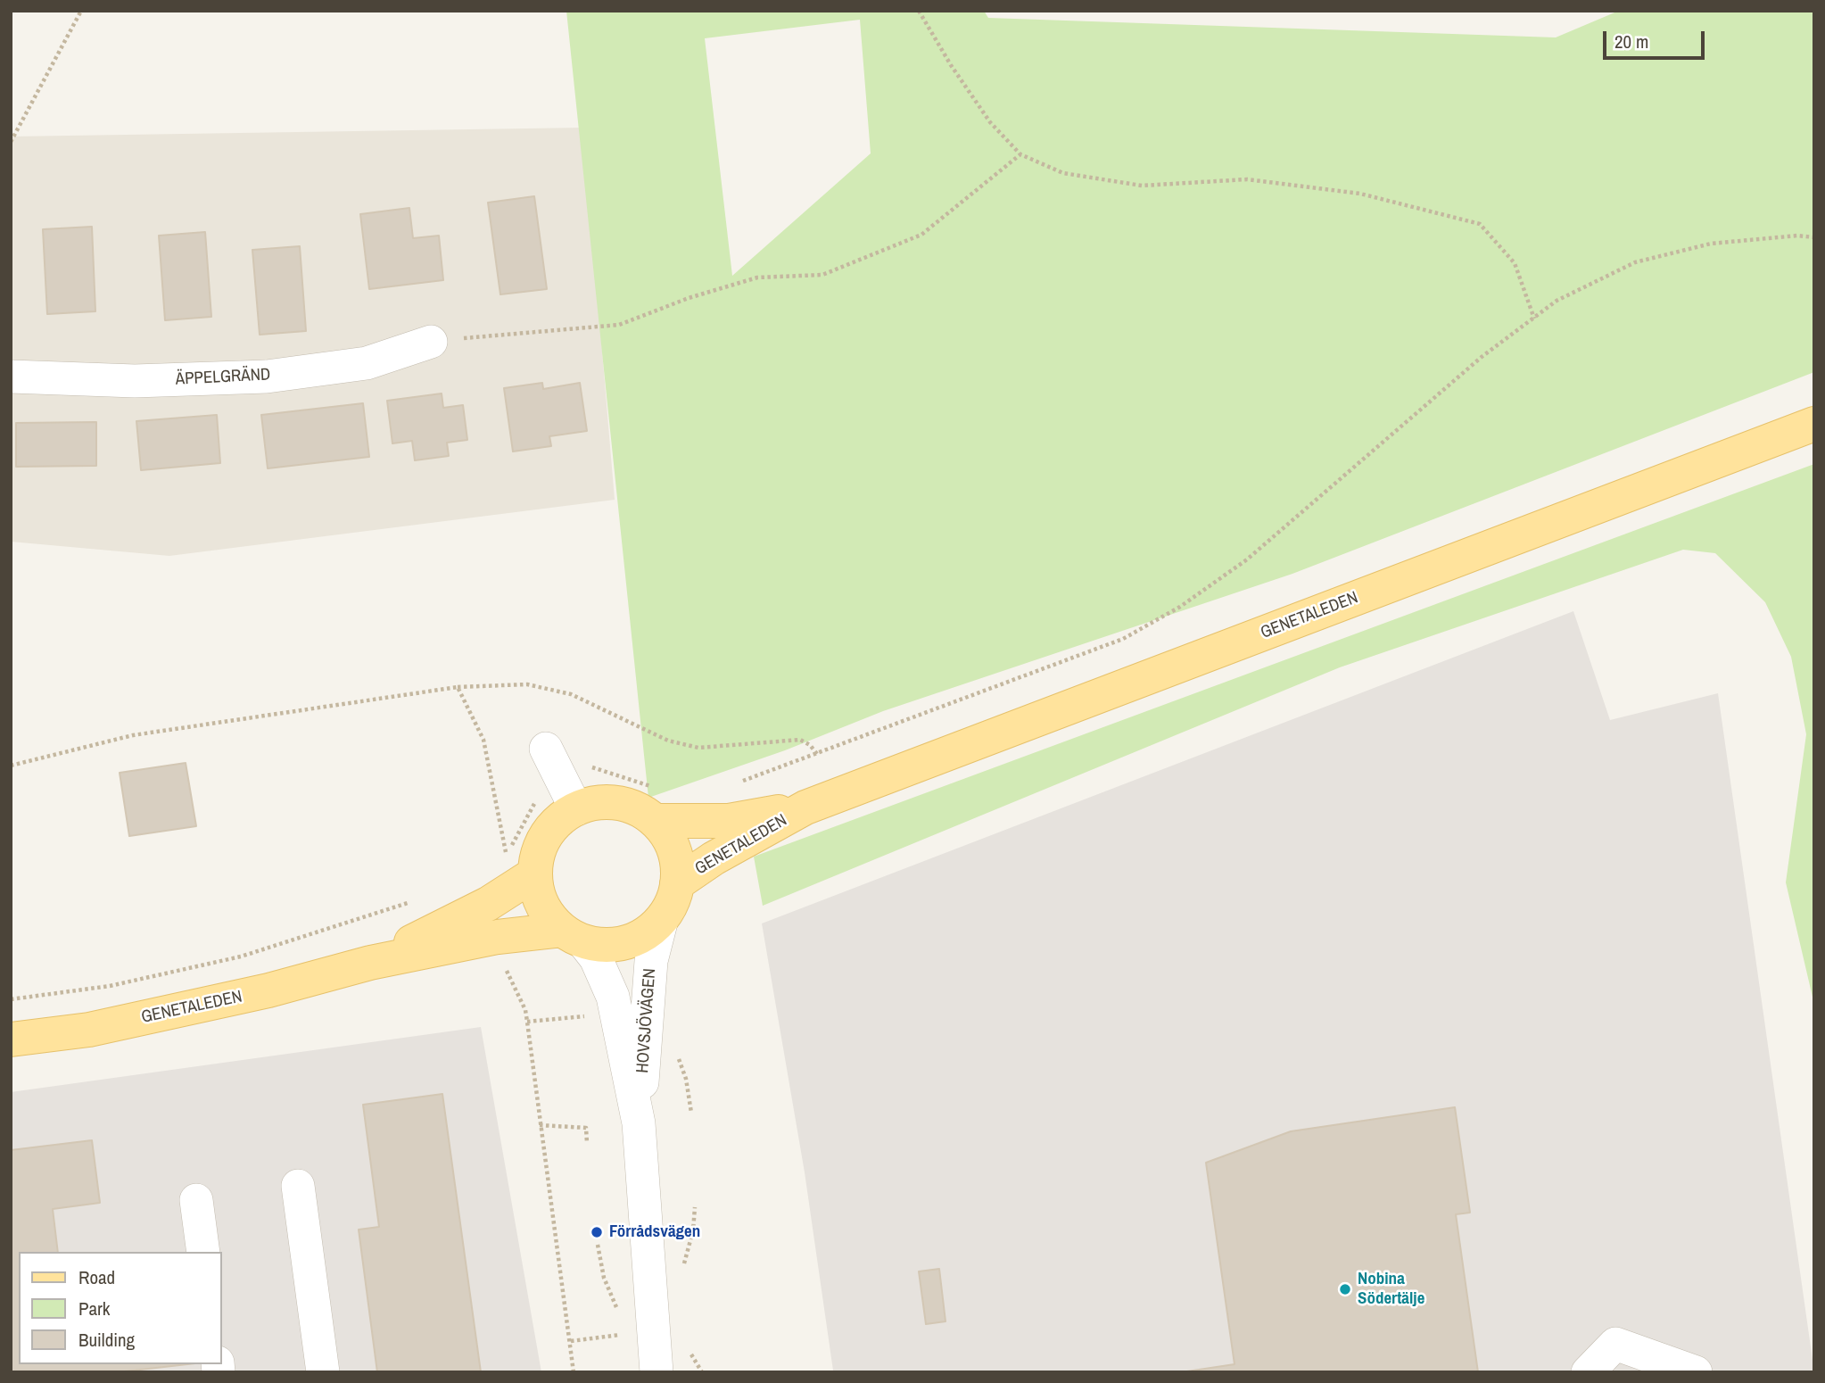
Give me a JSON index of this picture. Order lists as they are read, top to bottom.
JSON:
{
  "streets": {
    "main road": ["GENETALEDEN"],
    "street": ["ÄPPELGRÄND", "HOVSJÖVÄGEN"]
  },
  "crossings": [
    ["GENETALEDEN", "HOVSJÖVÄGEN"]
  ],
  "places": ["Förrådsvägen", "Nobina Södertälje"],
  "legend": ["Road", "Park", "Building"],
  "scale_bar": "20 m"
}
